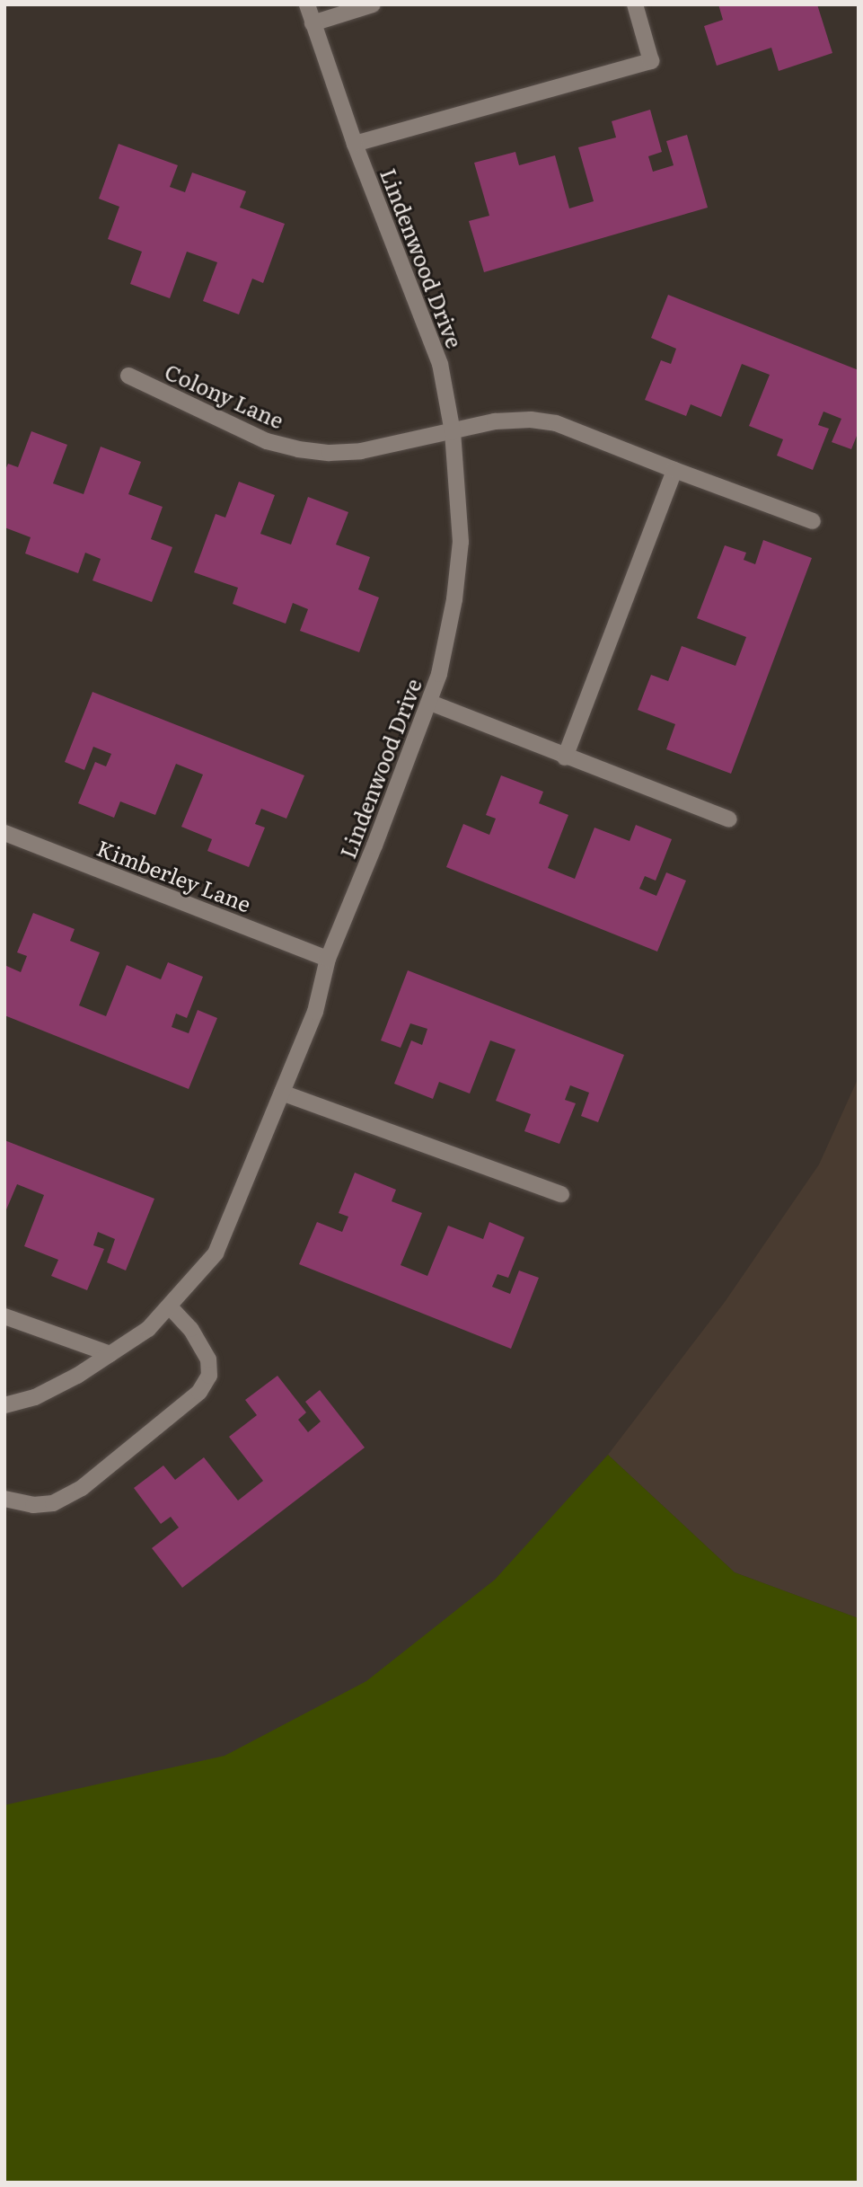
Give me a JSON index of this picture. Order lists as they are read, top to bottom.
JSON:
{
  "streets": {
    "street": ["Lindenwood Drive", "Colony Lane", "Kimberley Lane"]
  },
  "crossings": [
    ["Lindenwood Drive", "Colony Lane"],
    ["Lindenwood Drive", "Kimberley Lane"]
  ]
}
